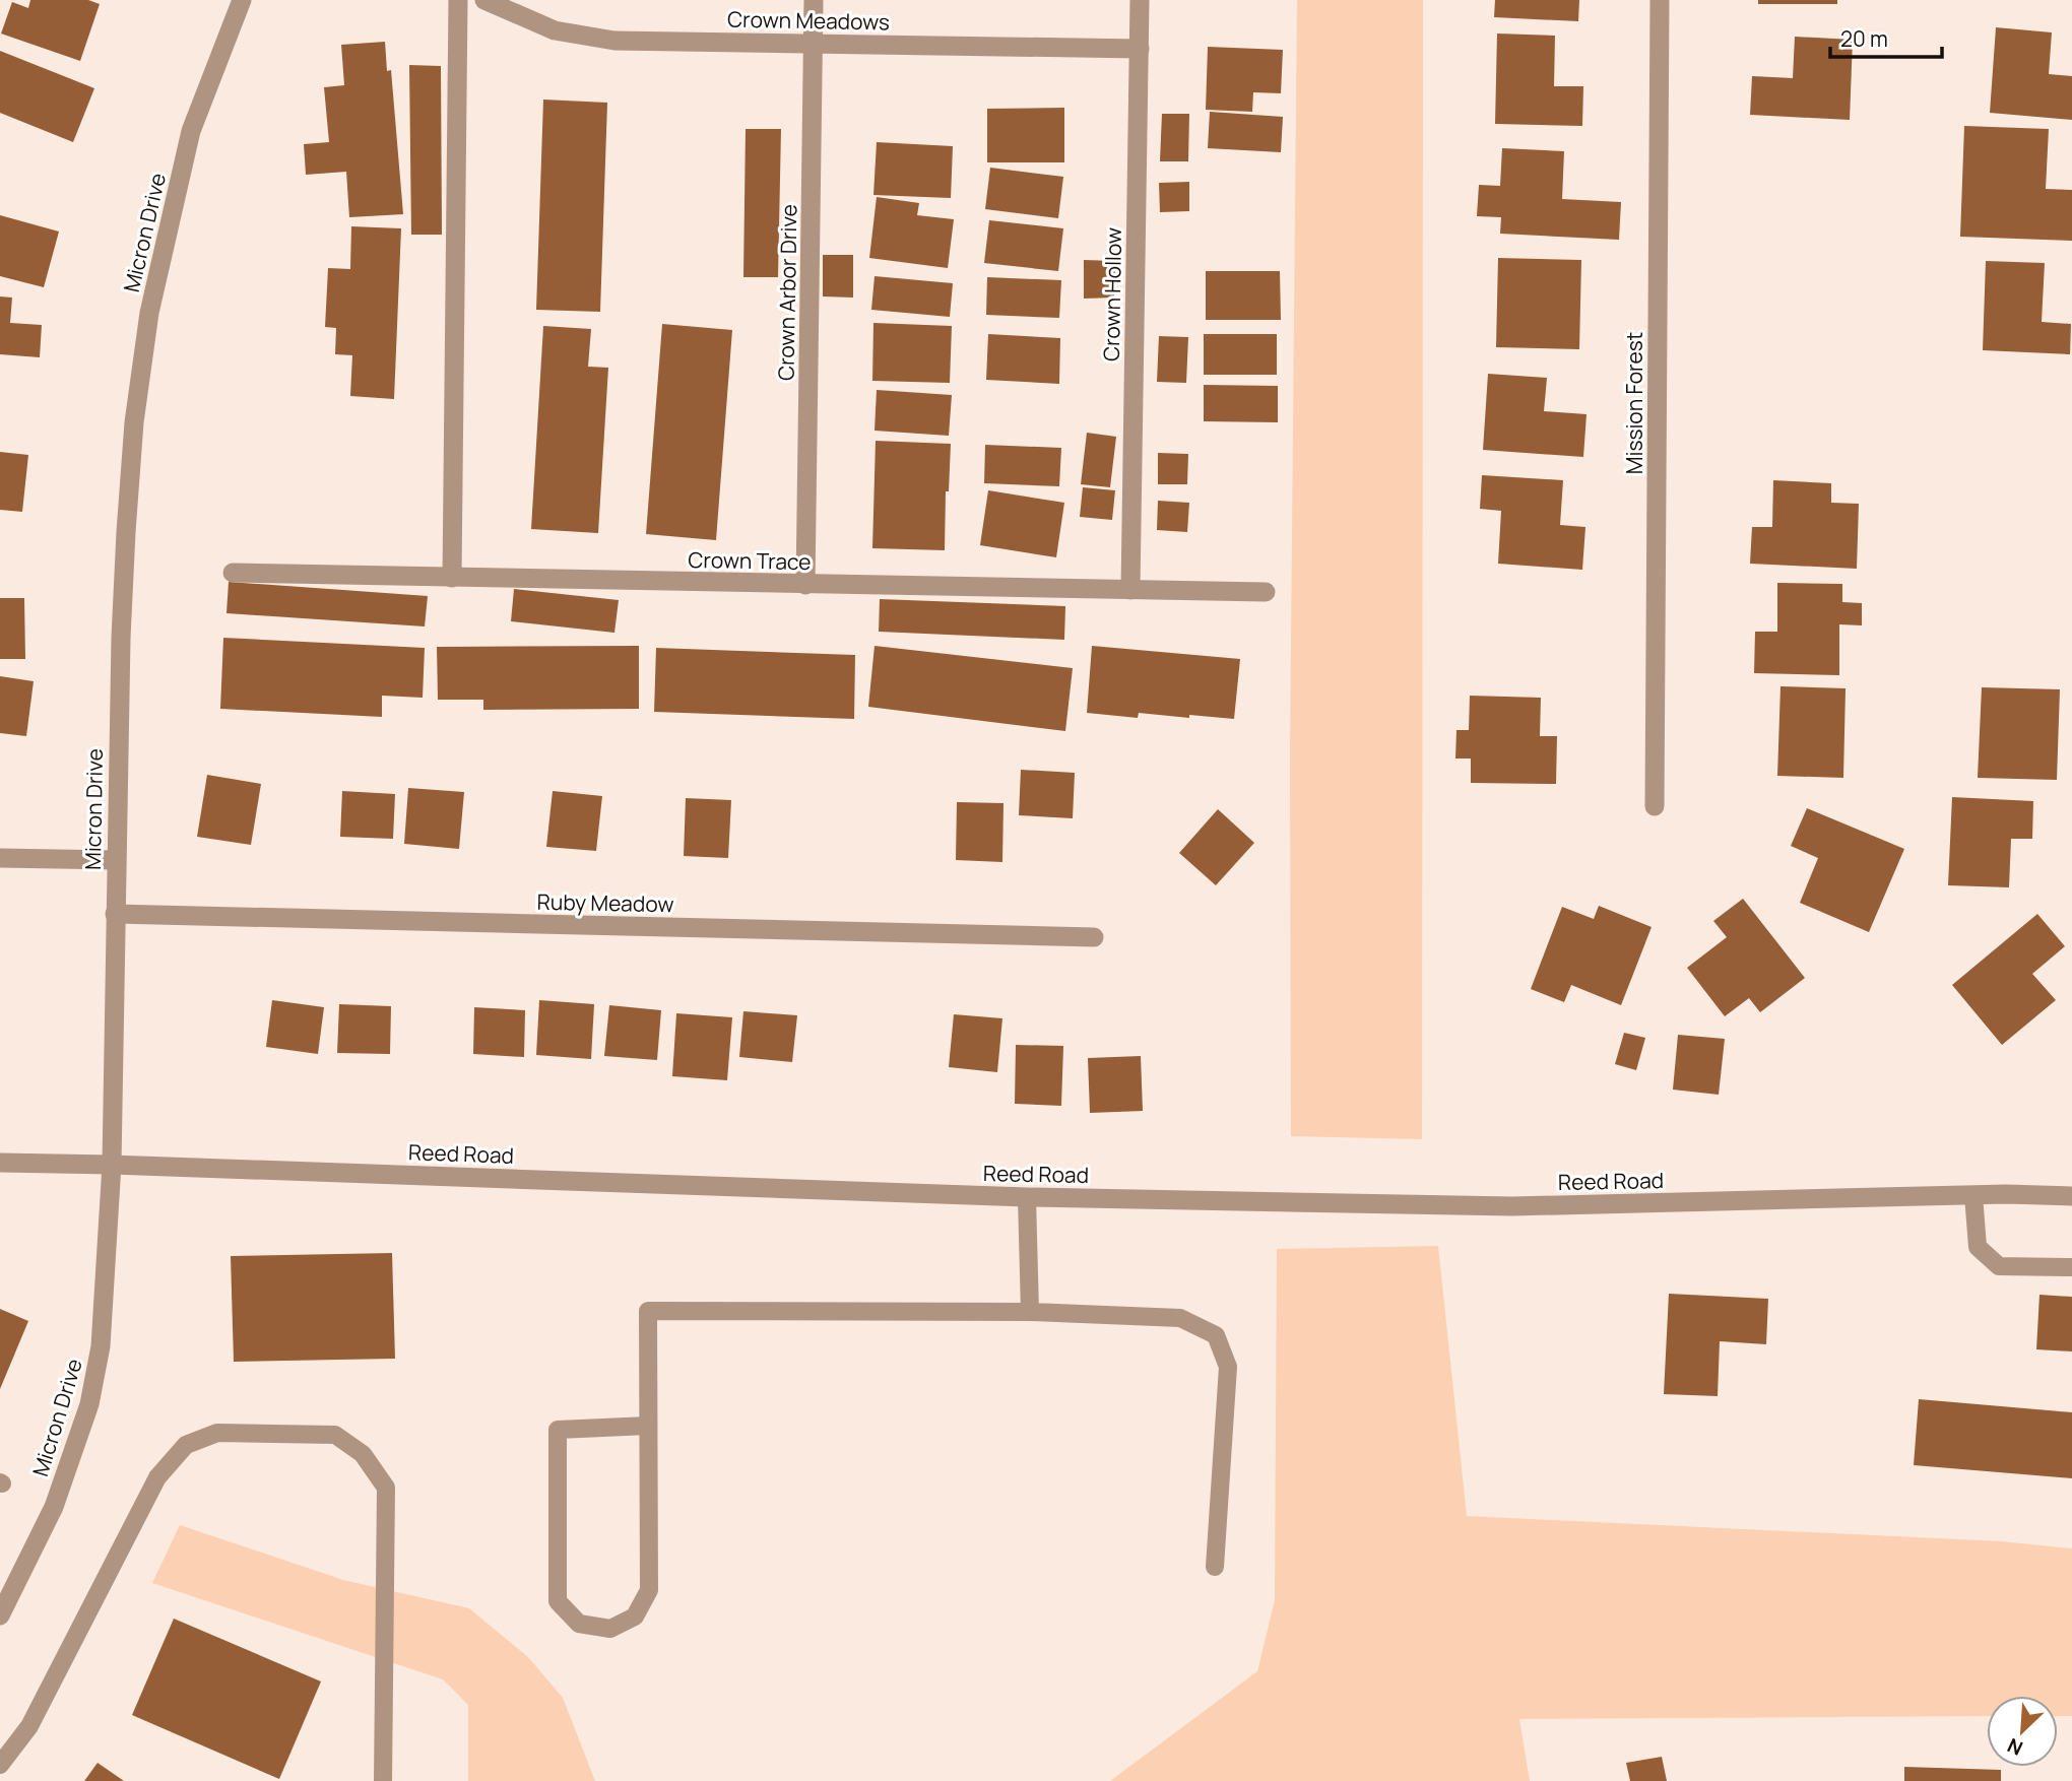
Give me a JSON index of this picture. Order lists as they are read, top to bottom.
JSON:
{
  "streets": {
    "street": [
      "Crown Meadows",
      "Micron Drive",
      "Crown Arbor Drive",
      "Crown Hollow",
      "Mission Forest",
      "Crown Trace",
      "Ruby Meadow",
      "Reed Road"
    ]
  },
  "crossings": [
    ["Crown Meadows", "Crown Arbor Drive"],
    ["Crown Meadows", "Crown Hollow"],
    ["Micron Drive", "Ruby Meadow"],
    ["Micron Drive", "Reed Road"],
    ["Crown Arbor Drive", "Crown Trace"],
    ["Crown Hollow", "Crown Trace"]
  ],
  "scale_bar": "20 m",
  "north": "bottom left"
}
